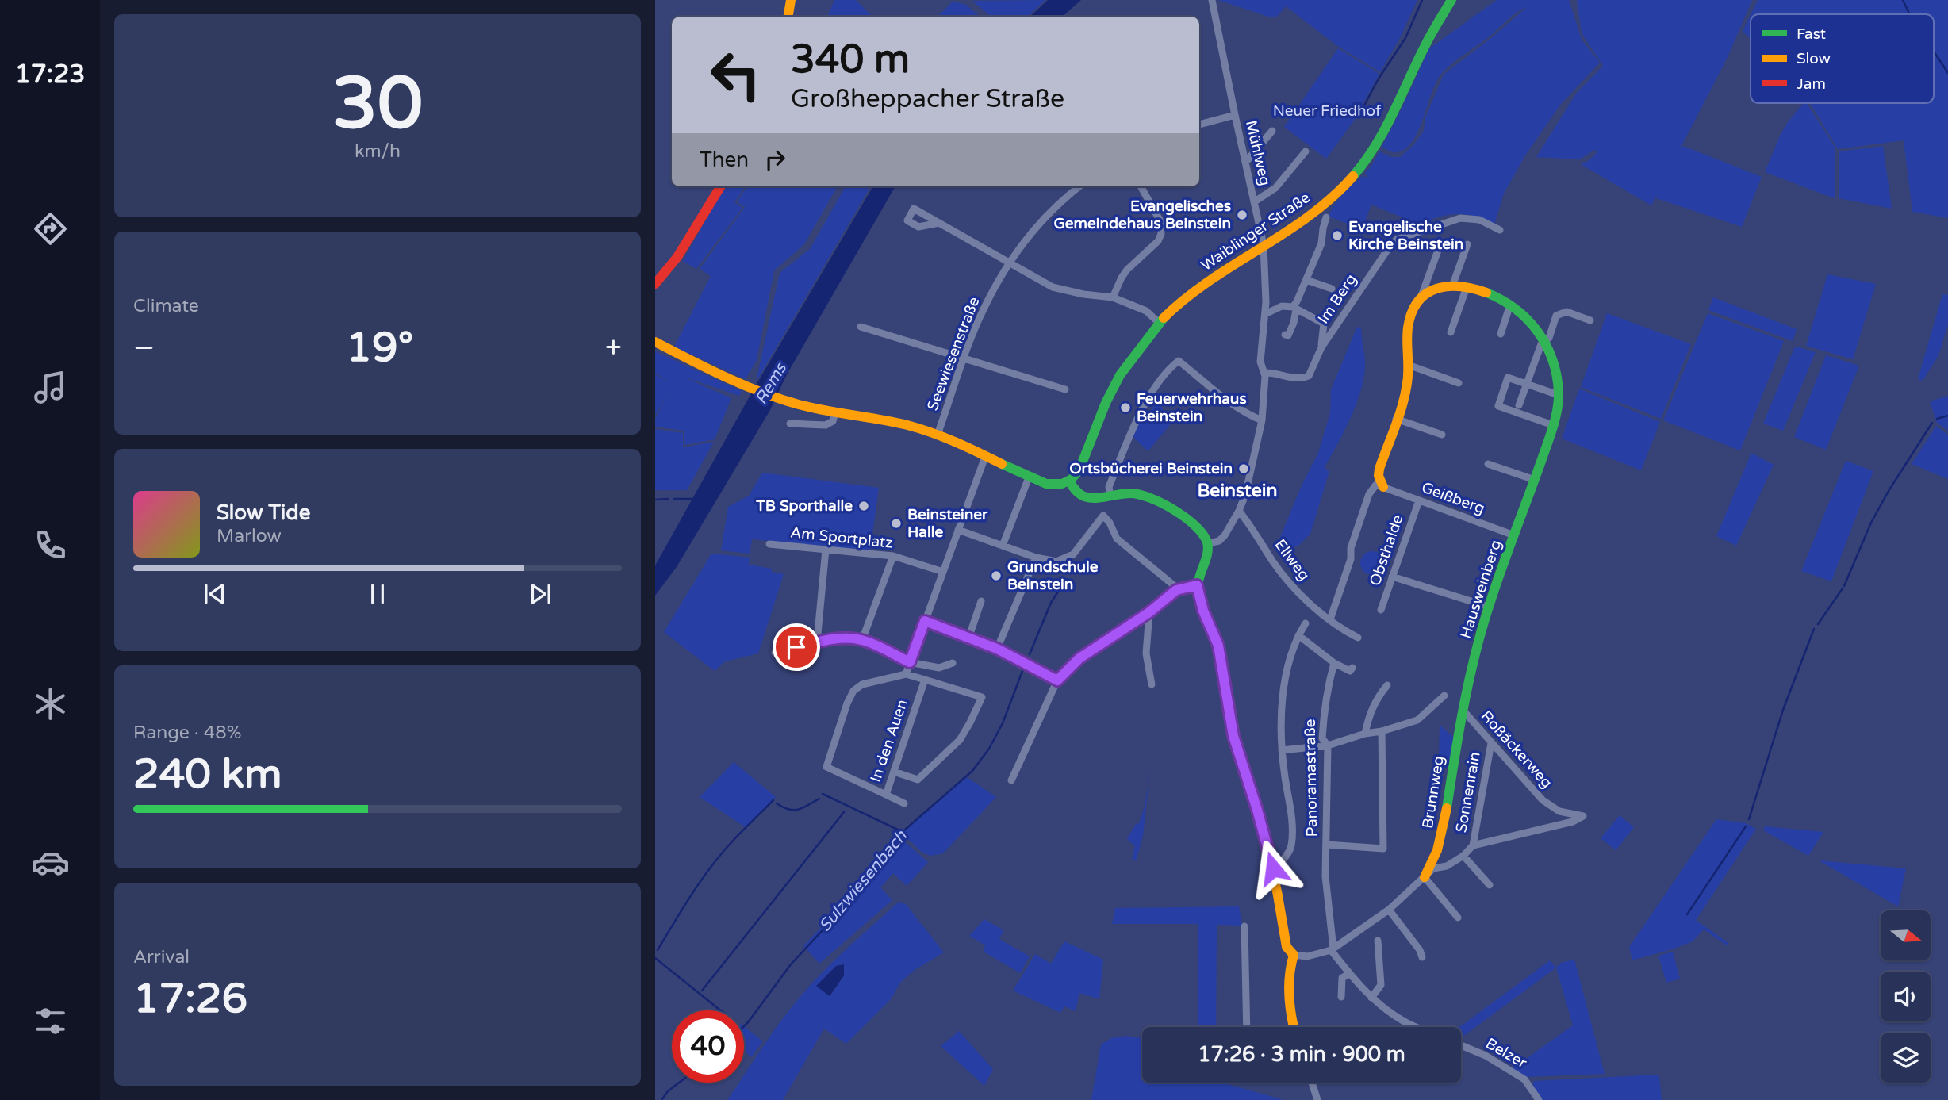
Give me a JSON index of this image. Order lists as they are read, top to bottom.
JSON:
{
  "streets": {
    "street": [
      "Mühlweg",
      "Waiblinger Straße",
      "Im Berg",
      "Seewiesenstraße",
      "Geißberg",
      "Am Sportplatz",
      "Obsthalde",
      "Ellweg",
      "Hausweinberg",
      "In den Auen",
      "Roßäckerweg",
      "Panoramastraße",
      "Brunnweg",
      "Sonnenrain",
      "Belzer"
    ]
  },
  "crossings": [
    ["Mühlweg", "Waiblinger Straße"],
    ["Mühlweg", "Im Berg"],
    ["Geißberg", "Obsthalde"],
    ["Geißberg", "Hausweinberg"],
    ["Hausweinberg", "Roßäckerweg"],
    ["Hausweinberg", "Brunnweg"],
    ["Roßäckerweg", "Brunnweg"],
    ["Roßäckerweg", "Sonnenrain"],
    ["Panoramastraße", "Brunnweg"],
    ["Brunnweg", "Sonnenrain"]
  ],
  "districts": ["Beinstein"],
  "water": ["Rems", "Sulzwiesenbach"],
  "parks": ["Neuer Friedhof"],
  "places": [
    "Evangelisches Gemeindehaus Beinstein",
    "Evangelische Kirche Beinstein",
    "Feuerwehrhaus Beinstein",
    "Ortsbücherei Beinstein",
    "TB Sporthalle",
    "Beinsteiner Halle",
    "Grundschule Beinstein"
  ],
  "legend": ["Fast", "Slow", "Jam"],
  "north": "right",
  "page": {
    "tabs": "17:23",
    "tile": [
      ["30", "km/h"],
      "Climate",
      ["Range · 48%", "240 km"],
      ["Arrival", "17:26"]
    ],
    "turn": ["340 m", "Großheppacher Straße"],
    "then": "Then",
    "heat": ["−", "19°", "+"],
    "song": ["Slow Tide", "Marlow"],
    "limit": "40",
    "trip": "17:26 · 3 min · 900 m"
  }
}
